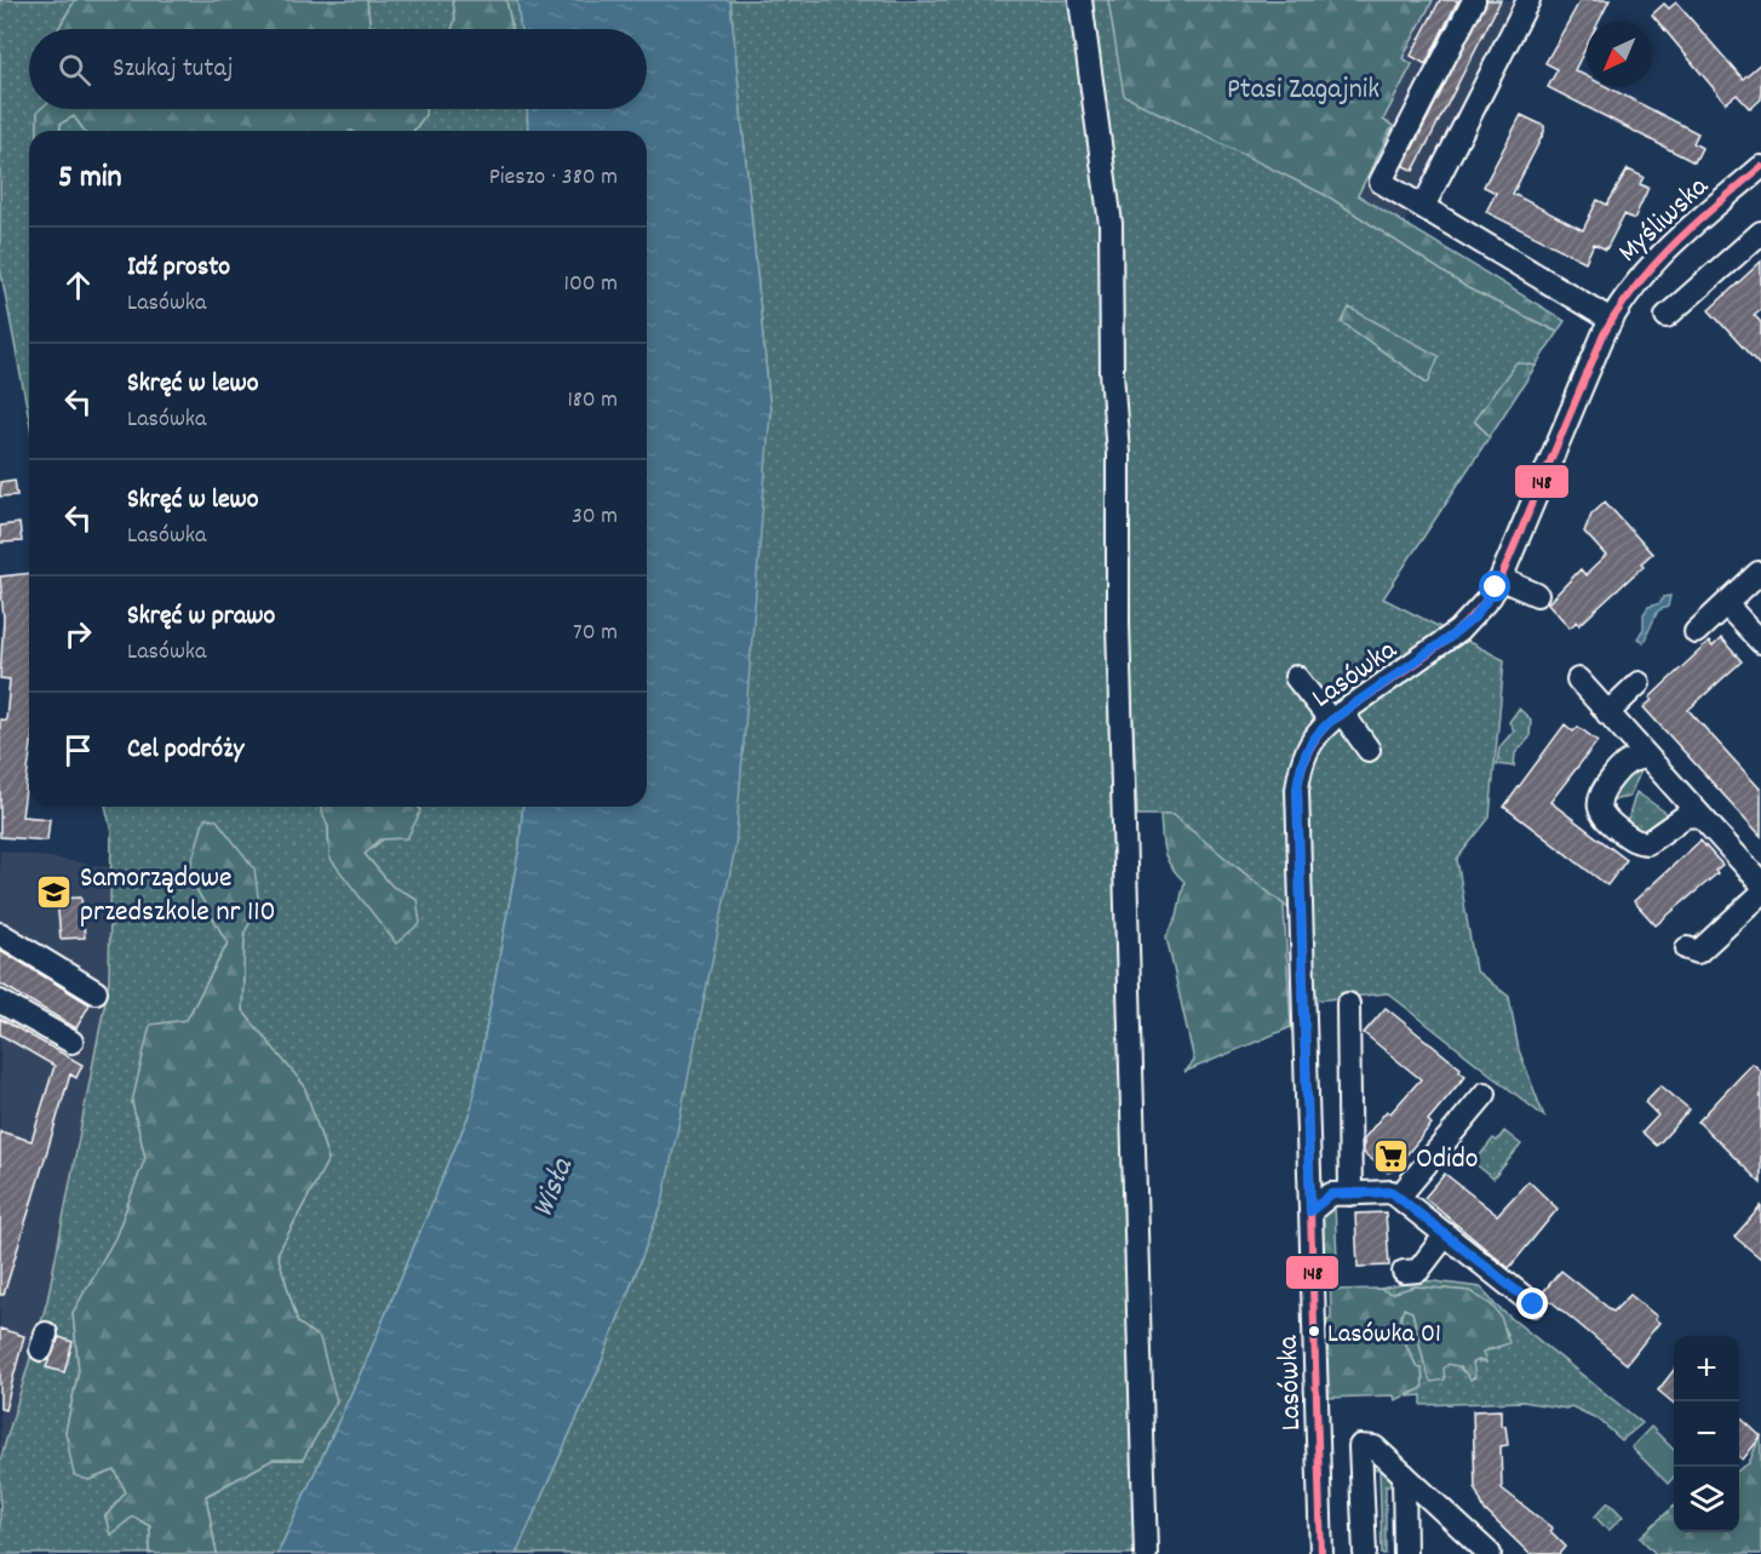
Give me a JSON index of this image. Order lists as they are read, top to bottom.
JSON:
{
  "streets": {
    "street": ["Myśliwska", "Lasówka"]
  },
  "crossings": [
    ["Myśliwska", "Lasówka"]
  ],
  "water": ["Wisła"],
  "parks": ["Ptasi Zagajnik"],
  "places": {
    "school or university": ["Samorządowe przedszkole nr 110"],
    "supermarket": ["Odido"],
    "other": ["Lasówka 01"]
  },
  "lines": ["transit line 148"],
  "north": "bottom left",
  "page": {
    "search": "Szukaj tutaj",
    "heading": ["5 min", "Pieszo · 380 m"],
    "list": [
      ["Idź prosto", "Lasówka", "100 m"],
      ["Skręć w lewo", "Lasówka", "180 m"],
      ["Skręć w lewo", "Lasówka", "30 m"],
      ["Skręć w prawo", "Lasówka", "70 m"],
      "Cel podróży"
    ],
    "map_buttons": ["+", "−"]
  }
}
